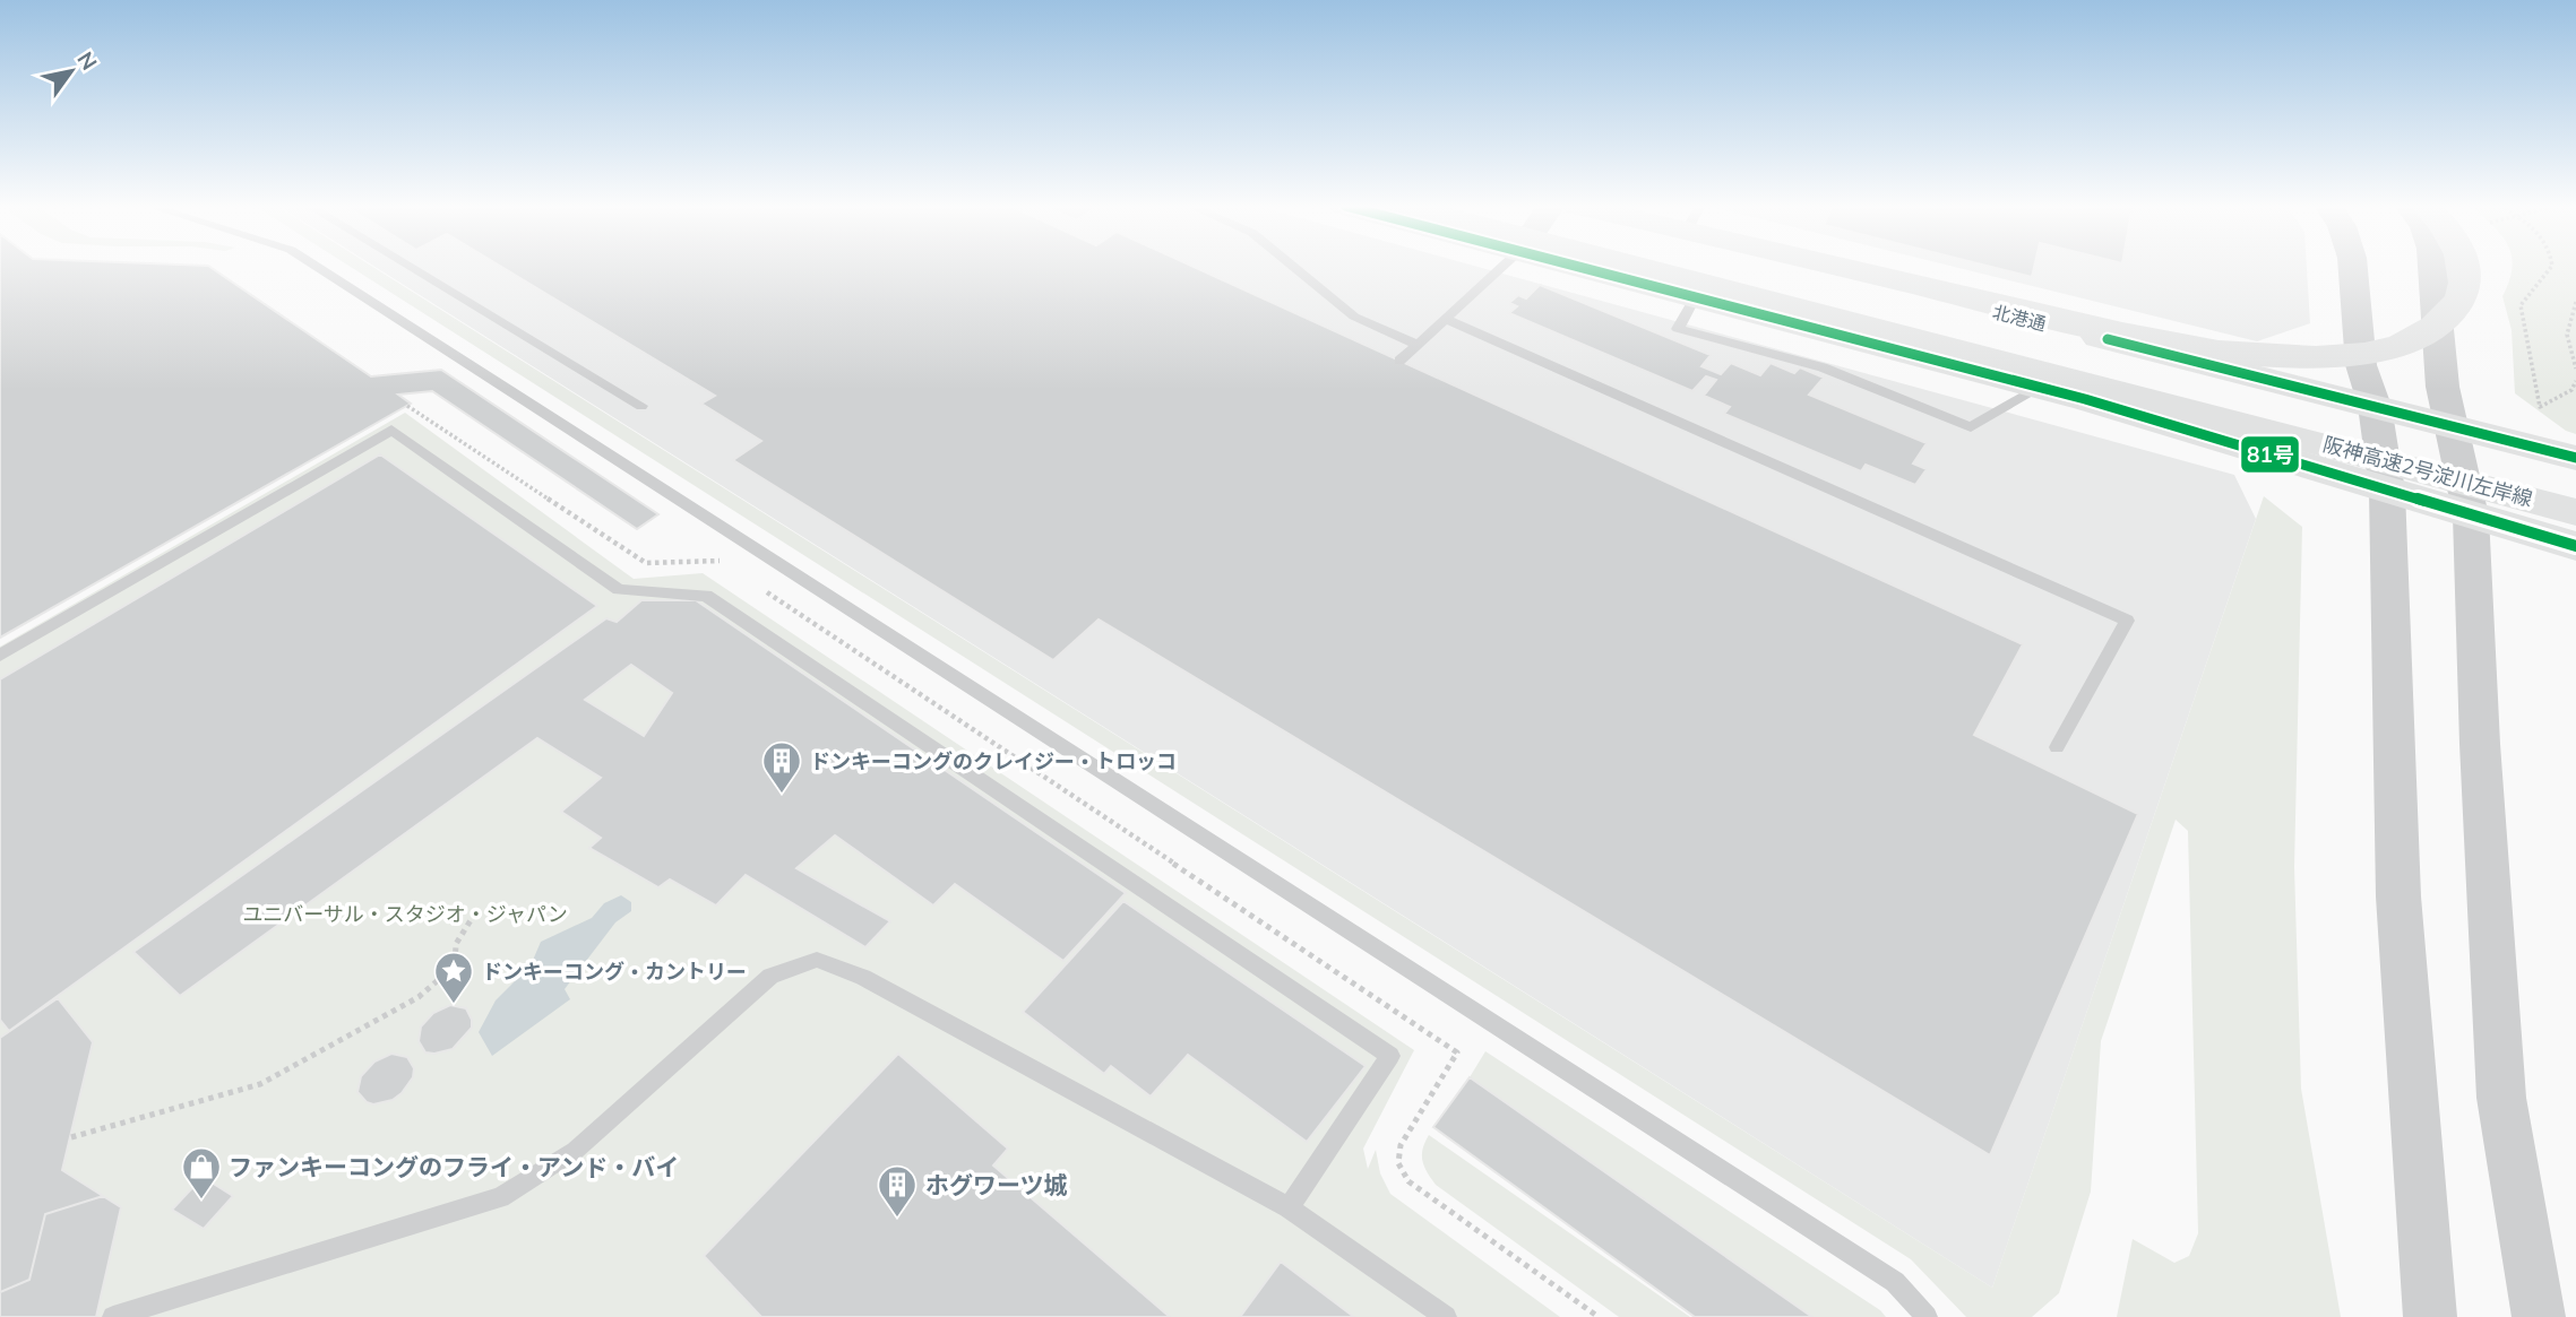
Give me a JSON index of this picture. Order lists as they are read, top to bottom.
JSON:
{
  "streets": {
    "main road": ["北港通", "阪神高速2号淀川左岸線"]
  },
  "parks": ["ユニバーサル・スタジオ・ジャパン"],
  "places": {
    "building": ["ドンキーコングのクレイジー・トロッコ", "ホグワーツ城"],
    "place": ["ドンキーコング・カントリー"],
    "shop": ["ファンキーコングのフライ・アンド・バイ"]
  },
  "lines": ["transit line 81号"],
  "north": "top right"
}
